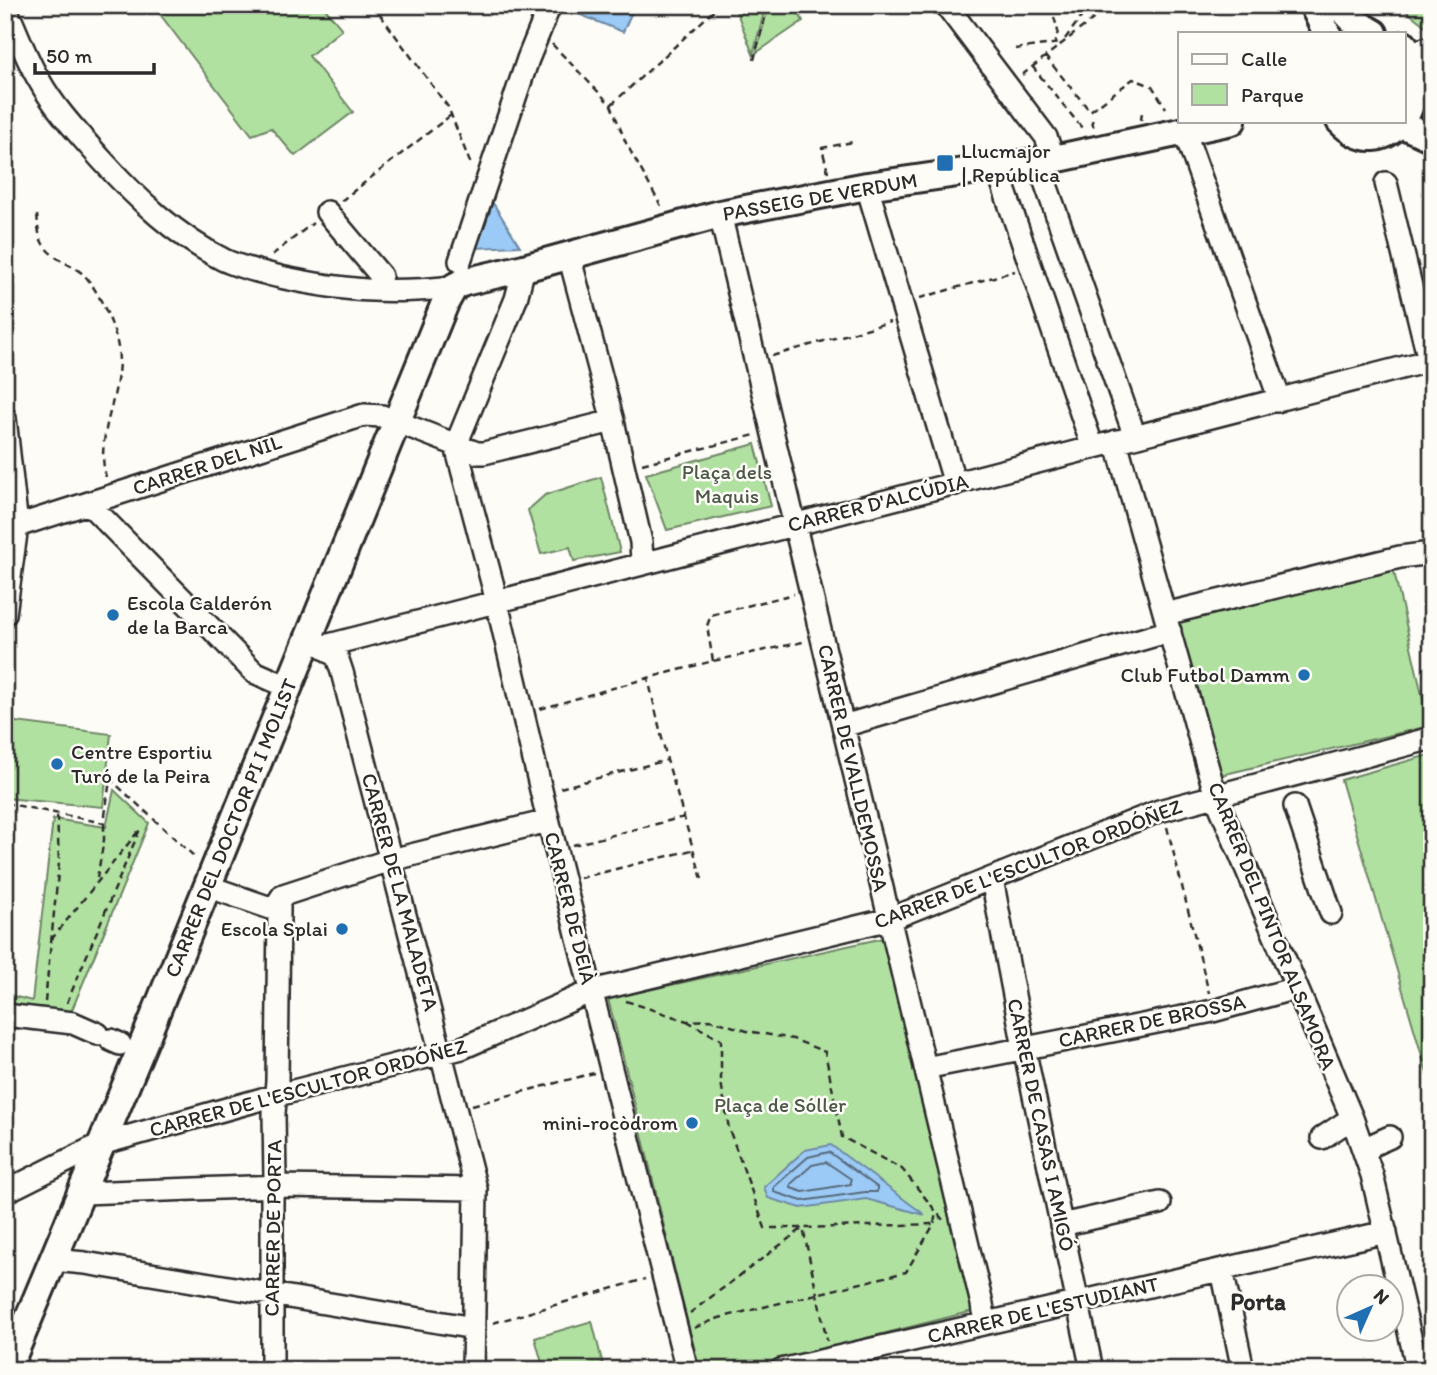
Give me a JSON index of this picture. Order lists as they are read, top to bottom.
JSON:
{
  "streets": {
    "main road": ["PASSEIG DE VERDUM", "CARRER DEL DOCTOR PI I MOLIST"],
    "street": [
      "CARRER DEL NIL",
      "CARRER D'ALCÚDIA",
      "CARRER DE VALLDEMOSSA",
      "CARRER DE L'ESCULTOR ORDÓÑEZ",
      "CARRER DE LA MALADETA",
      "CARRER DE DEIÀ",
      "CARRER DEL PINTOR ALSAMORA",
      "CARRER DE BROSSA",
      "CARRER DE CASAS I AMIGÓ",
      "CARRER DE PORTA",
      "CARRER DE L'ESTUDIANT"
    ]
  },
  "crossings": [
    ["PASSEIG DE VERDUM", "CARRER DE VALLDEMOSSA"],
    ["PASSEIG DE VERDUM", "CARRER DEL DOCTOR PI I MOLIST"],
    ["PASSEIG DE VERDUM", "CARRER DEL PINTOR ALSAMORA"],
    ["CARRER DEL NIL", "CARRER DEL DOCTOR PI I MOLIST"],
    ["CARRER DEL NIL", "CARRER DE DEIÀ"],
    ["CARRER D'ALCÚDIA", "CARRER DE VALLDEMOSSA"],
    ["CARRER D'ALCÚDIA", "CARRER DEL DOCTOR PI I MOLIST"],
    ["CARRER D'ALCÚDIA", "CARRER DE LA MALADETA"],
    ["CARRER D'ALCÚDIA", "CARRER DE DEIÀ"],
    ["CARRER D'ALCÚDIA", "CARRER DEL PINTOR ALSAMORA"],
    ["CARRER DE VALLDEMOSSA", "CARRER DE L'ESCULTOR ORDÓÑEZ"],
    ["CARRER DE VALLDEMOSSA", "CARRER DE BROSSA"],
    ["CARRER DE VALLDEMOSSA", "CARRER DE L'ESTUDIANT"],
    ["CARRER DEL DOCTOR PI I MOLIST", "CARRER DE L'ESCULTOR ORDÓÑEZ"],
    ["CARRER DEL DOCTOR PI I MOLIST", "CARRER DE LA MALADETA"],
    ["CARRER DE L'ESCULTOR ORDÓÑEZ", "CARRER DE LA MALADETA"],
    ["CARRER DE L'ESCULTOR ORDÓÑEZ", "CARRER DE DEIÀ"],
    ["CARRER DE L'ESCULTOR ORDÓÑEZ", "CARRER DEL PINTOR ALSAMORA"],
    ["CARRER DE L'ESCULTOR ORDÓÑEZ", "CARRER DE CASAS I AMIGÓ"],
    ["CARRER DE L'ESCULTOR ORDÓÑEZ", "CARRER DE PORTA"],
    ["CARRER DEL PINTOR ALSAMORA", "CARRER DE BROSSA"],
    ["CARRER DEL PINTOR ALSAMORA", "CARRER DE L'ESTUDIANT"],
    ["CARRER DE BROSSA", "CARRER DE CASAS I AMIGÓ"],
    ["CARRER DE CASAS I AMIGÓ", "CARRER DE L'ESTUDIANT"]
  ],
  "districts": ["Porta"],
  "parks": ["Plaça dels Maquis", "Plaça de Sóller"],
  "places": {
    "transit": ["Llucmajor | República"],
    "other": [
      "Escola Calderón de la Barca",
      "Club Futbol Damm",
      "Centre Esportiu Turó de la Peira",
      "Escola Splai",
      "mini-rocòdrom"
    ]
  },
  "legend": ["Calle", "Parque"],
  "scale_bar": "50 m",
  "north": "top right"
}
